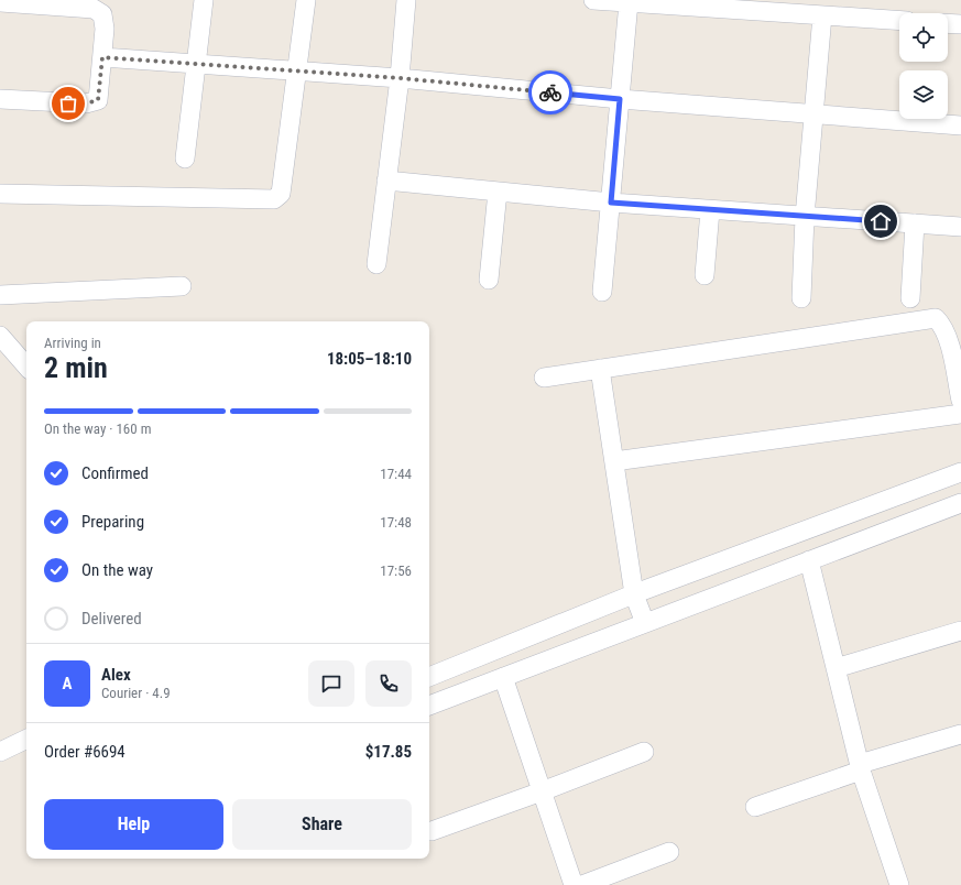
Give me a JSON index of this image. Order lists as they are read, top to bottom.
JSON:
{
  "page": {
    "heading": ["2 min", "Arriving in", "18:05–18:10"],
    "panel": [
      "Alex",
      "Courier · 4.9",
      "Order #6694",
      "$17.85"
    ],
    "bar": "On the way · 160 m",
    "list": [
      ["Confirmed", "17:44"],
      ["Preparing", "17:48"],
      ["On the way", "17:56"],
      "Delivered"
    ],
    "round": "A",
    "buttons": ["Help", "Share"]
  }
}
